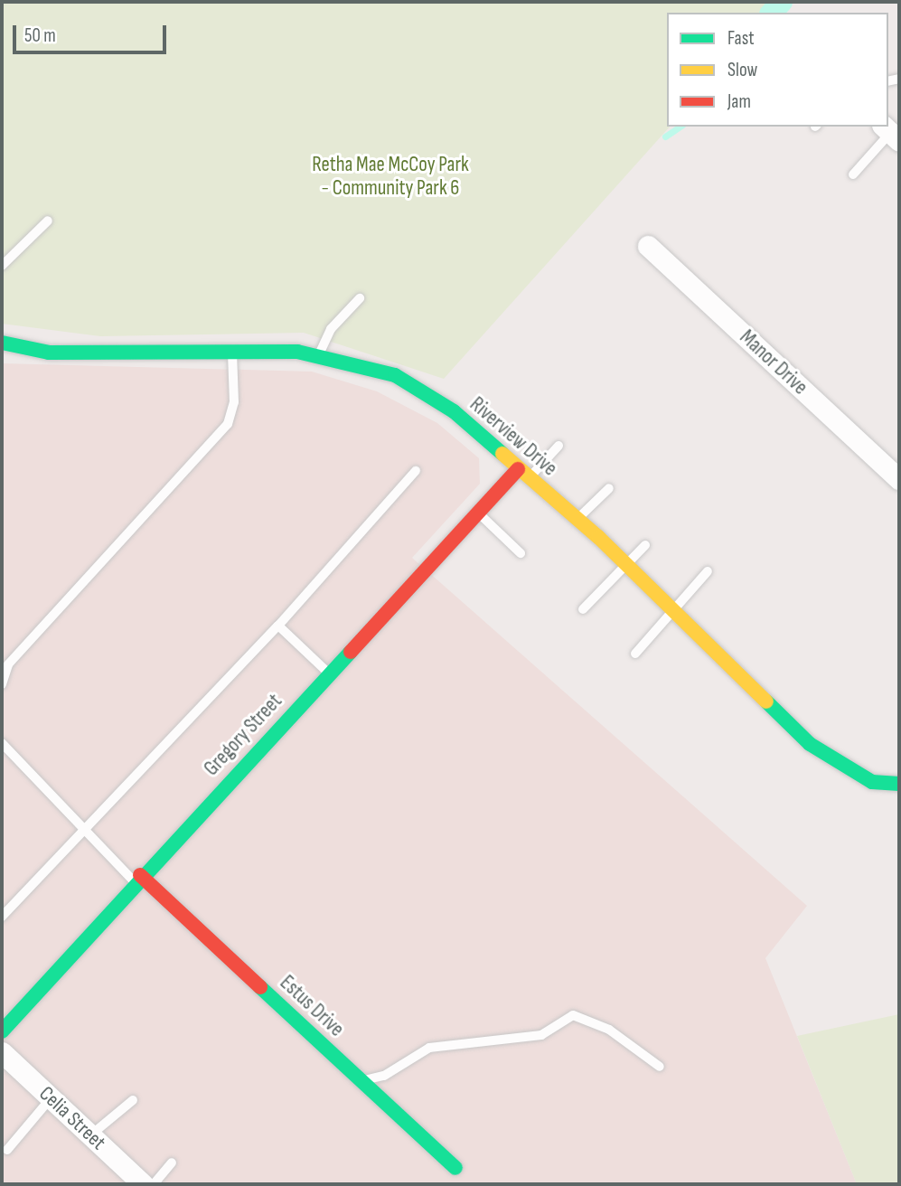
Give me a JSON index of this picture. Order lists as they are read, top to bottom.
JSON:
{
  "streets": {
    "street": [
      "Manor Drive",
      "Riverview Drive",
      "Gregory Street",
      "Estus Drive",
      "Celia Street"
    ]
  },
  "crossings": [
    ["Riverview Drive", "Gregory Street"],
    ["Gregory Street", "Estus Drive"]
  ],
  "parks": ["Retha Mae McCoy Park - Community Park 6"],
  "legend": ["Fast", "Slow", "Jam"],
  "scale_bar": "50 m"
}
